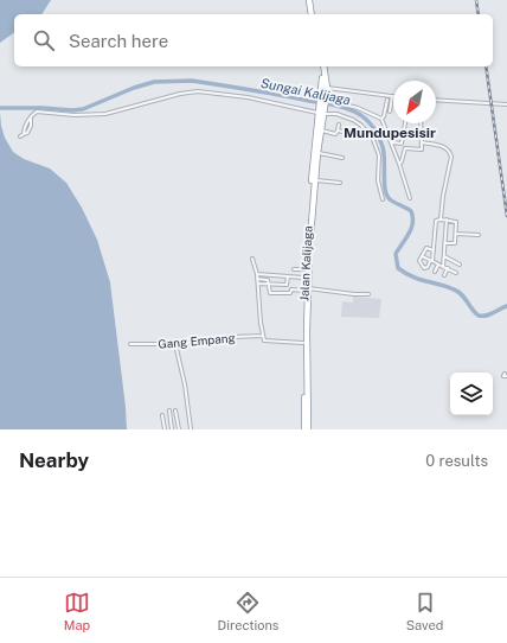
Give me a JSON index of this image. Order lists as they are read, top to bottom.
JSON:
{
  "streets": {
    "highway": ["Jalan Kalijaga"],
    "street": ["Gang Empang"]
  },
  "districts": ["Mundupesisir"],
  "water": ["Sungai Kalijaga"],
  "north": "bottom left",
  "page": {
    "search": "Search here",
    "heading": ["Nearby", "0 results"],
    "nav": ["Map", "Directions", "Saved"]
  }
}
